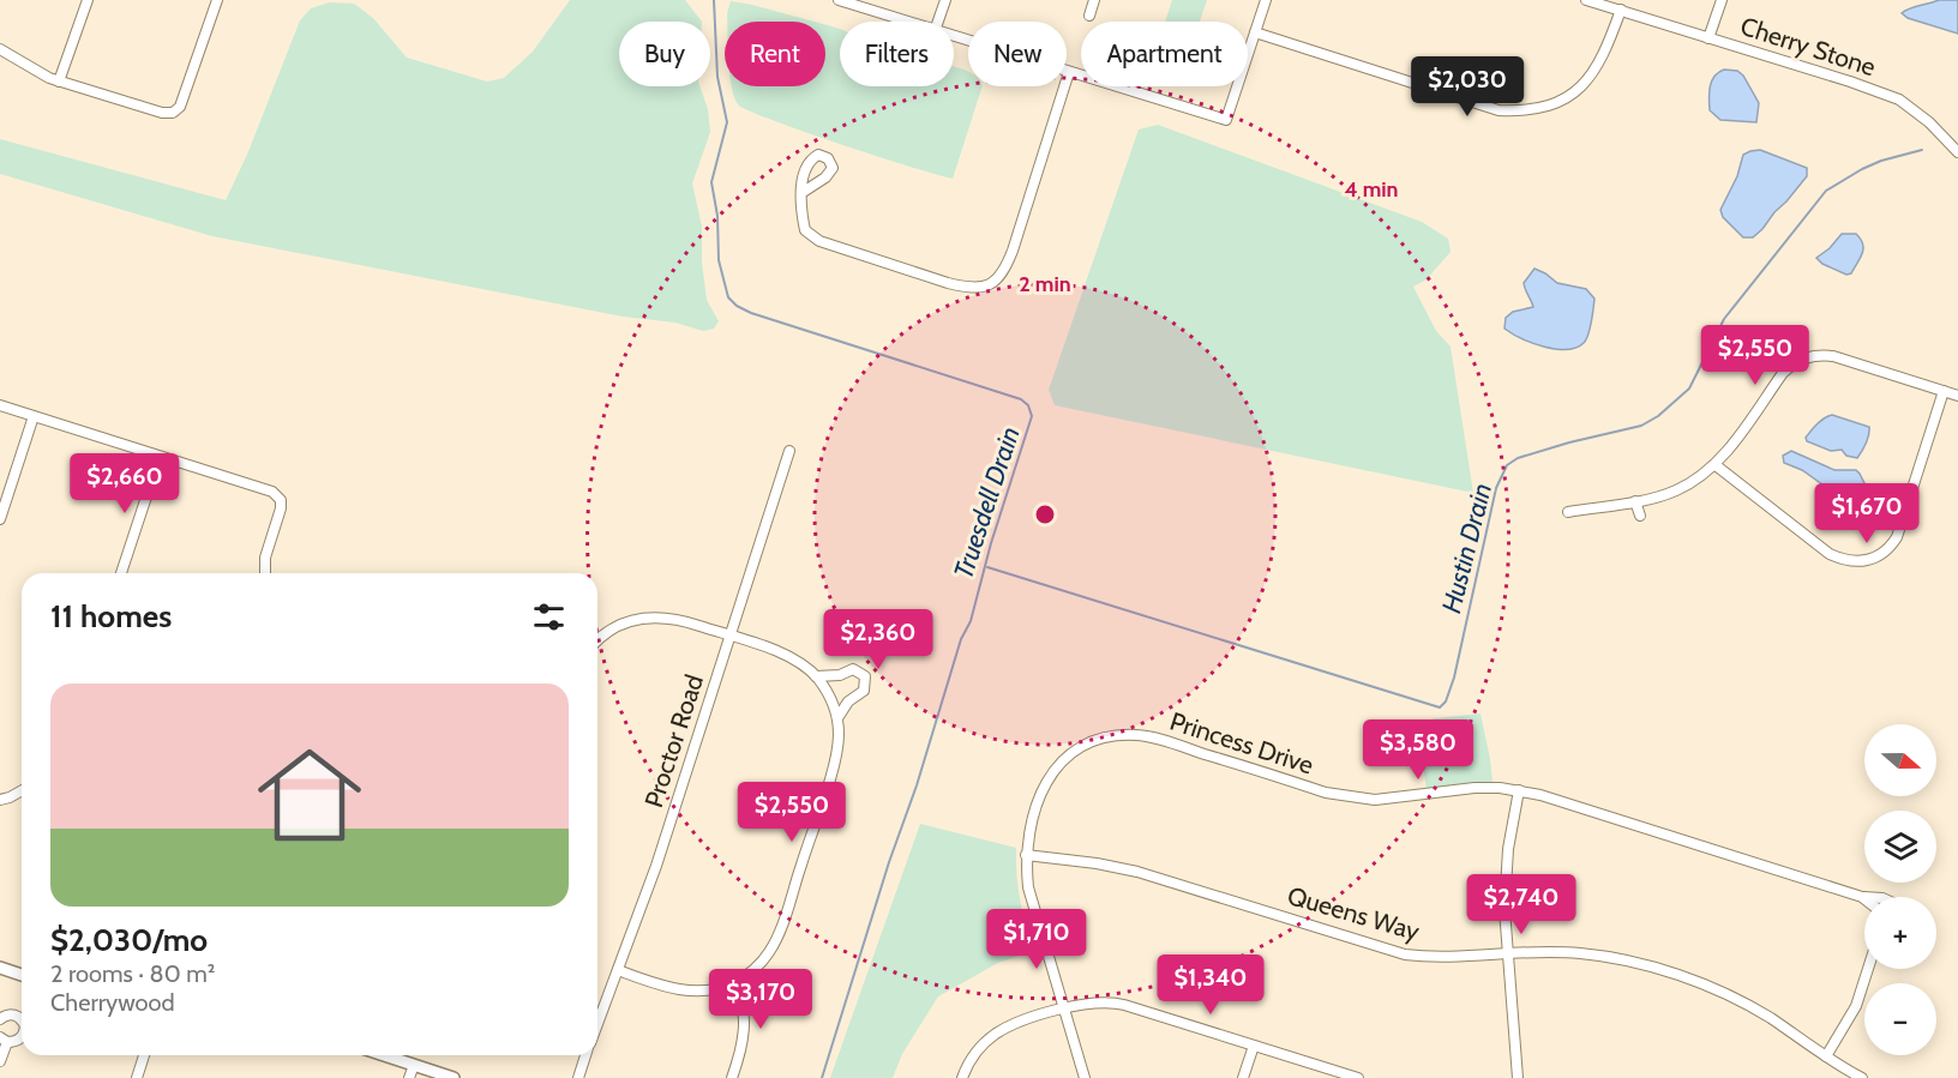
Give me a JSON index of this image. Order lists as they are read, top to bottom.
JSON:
{
  "streets": {
    "street": [
      "Cherry Stone",
      "Proctor Road",
      "Princess Drive",
      "Queens Way"
    ]
  },
  "crossings": [
    ["Princess Drive", "Queens Way"]
  ],
  "water": ["Truesdell Drain", "Hustin Drain"],
  "north": "right",
  "page": {
    "chip": [
      "Buy",
      "Rent",
      "Filters",
      "New",
      "Apartment"
    ],
    "price": [
      "$2,030",
      "$2,550",
      "$2,660",
      "$1,670",
      "$2,360",
      "$3,580",
      "$2,550",
      "$2,740",
      "$1,710",
      "$1,340",
      "$3,170"
    ],
    "heading": "11 homes",
    "list": [
      {
        "name": "$2,030/mo",
        "note": "2 rooms · 80 m² · Cherrywood"
      }
    ],
    "map_buttons": ["+", "−"]
  },
  "rings": ["4 min", "2 min"]
}
